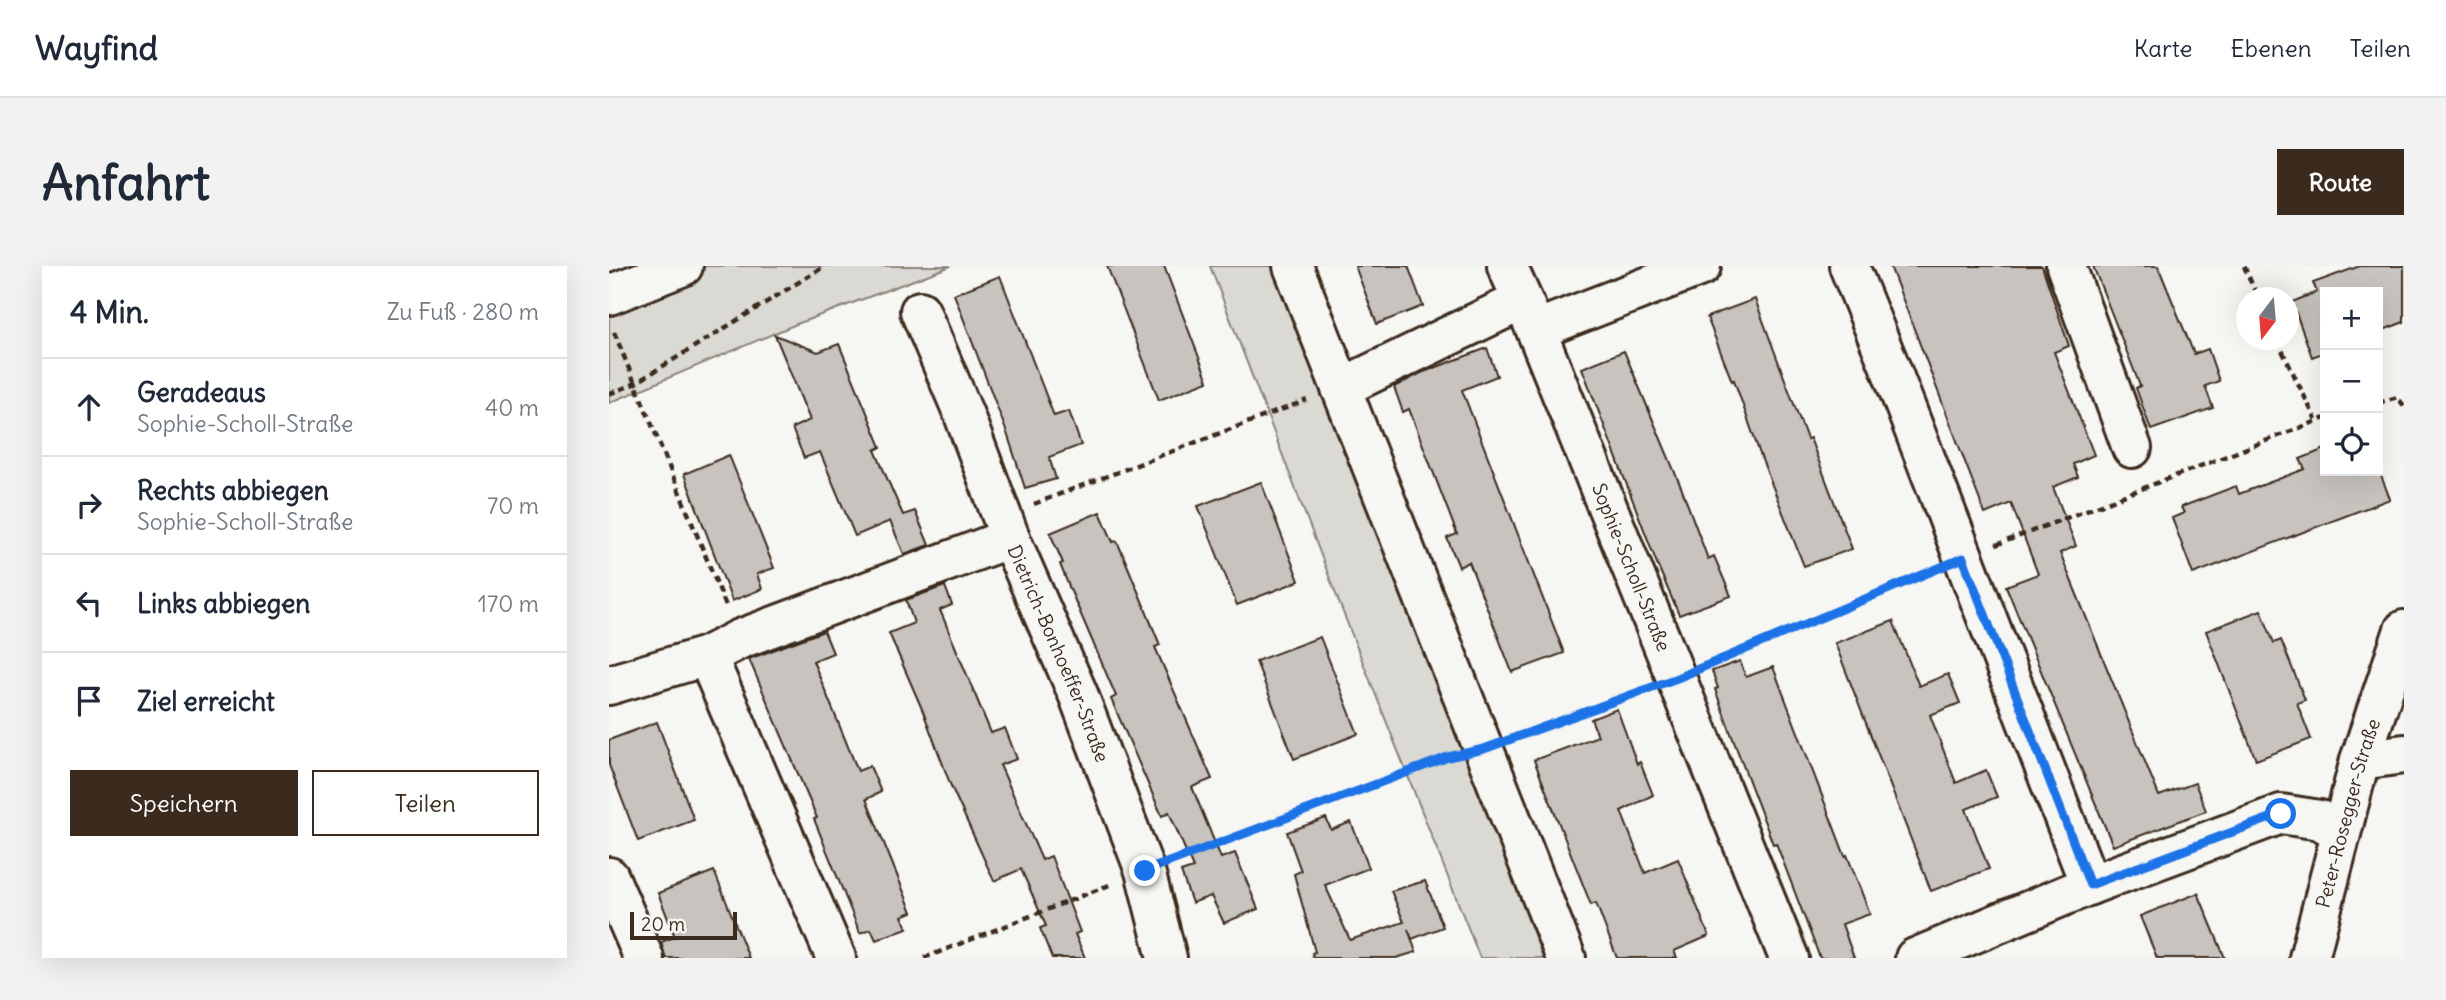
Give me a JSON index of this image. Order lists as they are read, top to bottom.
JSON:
{
  "streets": {
    "street": ["Sophie-Scholl-Straße", "Dietrich-Bonhoeffer-Straße", "Peter-Rosegger-Straße"]
  },
  "scale_bar": "20 m",
  "north": "bottom",
  "page": {
    "header": "Wayfind",
    "nav": ["Karte", "Ebenen", "Teilen"],
    "buttons": [
      "Route",
      ["Speichern", "Teilen"]
    ],
    "title": "Anfahrt",
    "heading": ["4 Min.", "Zu Fuß · 280 m"],
    "map_buttons": ["+", "−"],
    "list": [
      ["Geradeaus", "Sophie-Scholl-Straße", "40 m"],
      ["Rechts abbiegen", "Sophie-Scholl-Straße", "70 m"],
      ["Links abbiegen", "170 m"],
      "Ziel erreicht"
    ],
    "scale": "20 m"
  }
}
